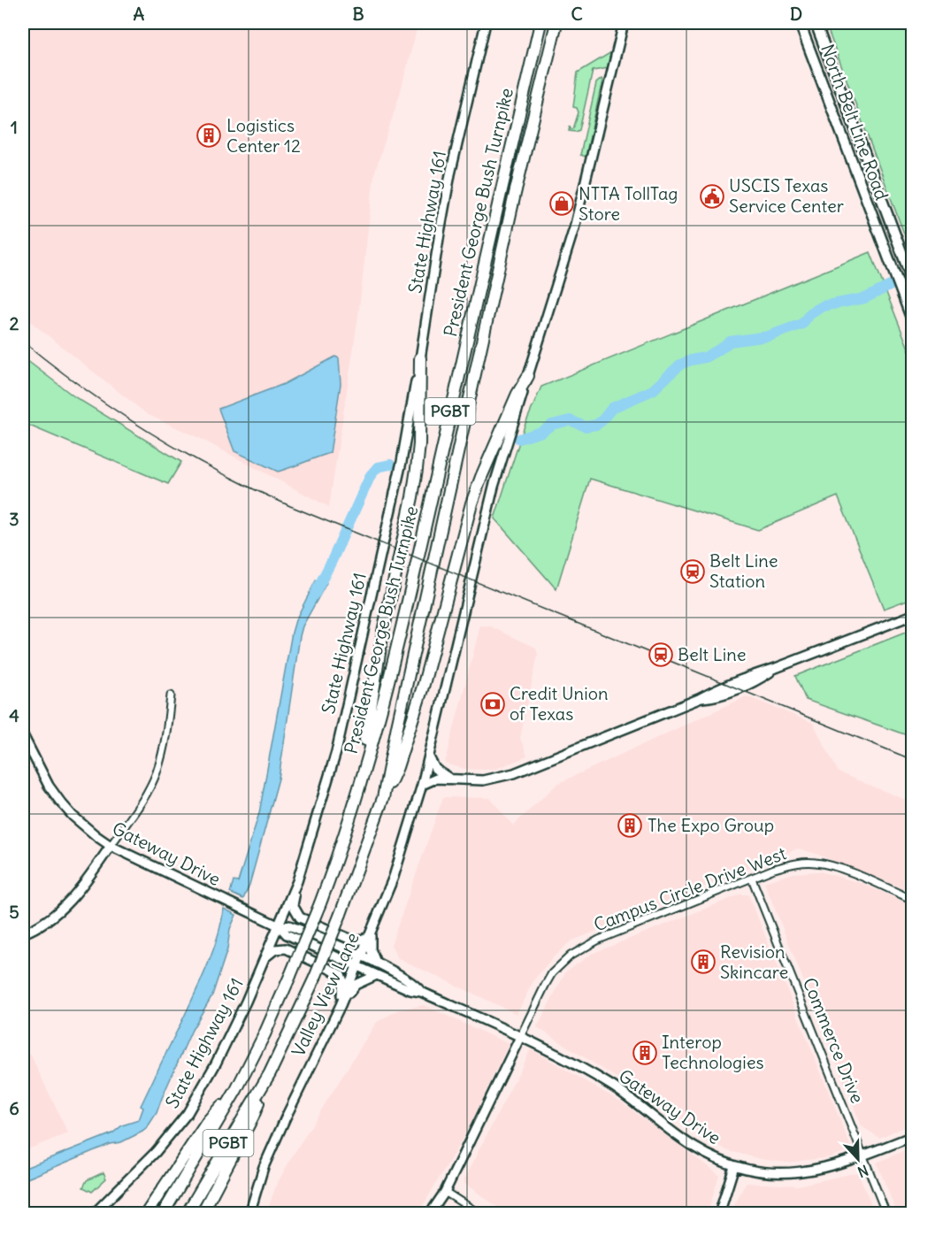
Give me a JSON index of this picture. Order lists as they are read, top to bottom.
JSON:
{
  "streets": {
    "highway": ["President George Bush Turnpike", "PGBT"],
    "main road": [
      "North Belt Line Road",
      "State Highway 161",
      "Gateway Drive",
      "Valley View Lane"
    ],
    "street": ["Campus Circle Drive West", "Commerce Drive"]
  },
  "crossings": [
    ["State Highway 161", "Gateway Drive"],
    ["Gateway Drive", "Campus Circle Drive West"],
    ["Gateway Drive", "Valley View Lane"],
    ["Gateway Drive", "Commerce Drive"],
    ["Campus Circle Drive West", "Commerce Drive"]
  ],
  "places": {
    "building": [
      "Logistics Center 12",
      "The Expo Group",
      "Revision Skincare",
      "Interop Technologies"
    ],
    "public building": ["USCIS Texas Service Center"],
    "shop": ["NTTA TollTag Store"],
    "station": ["Belt Line Station", "Belt Line"],
    "bank": ["Credit Union of Texas"]
  },
  "north": "bottom",
  "grid": {
    "columns": [
      "A",
      "B",
      "C",
      "D"
    ],
    "rows": [
      "1",
      "2",
      "3",
      "4",
      "5",
      "6"
    ]
  }
}
